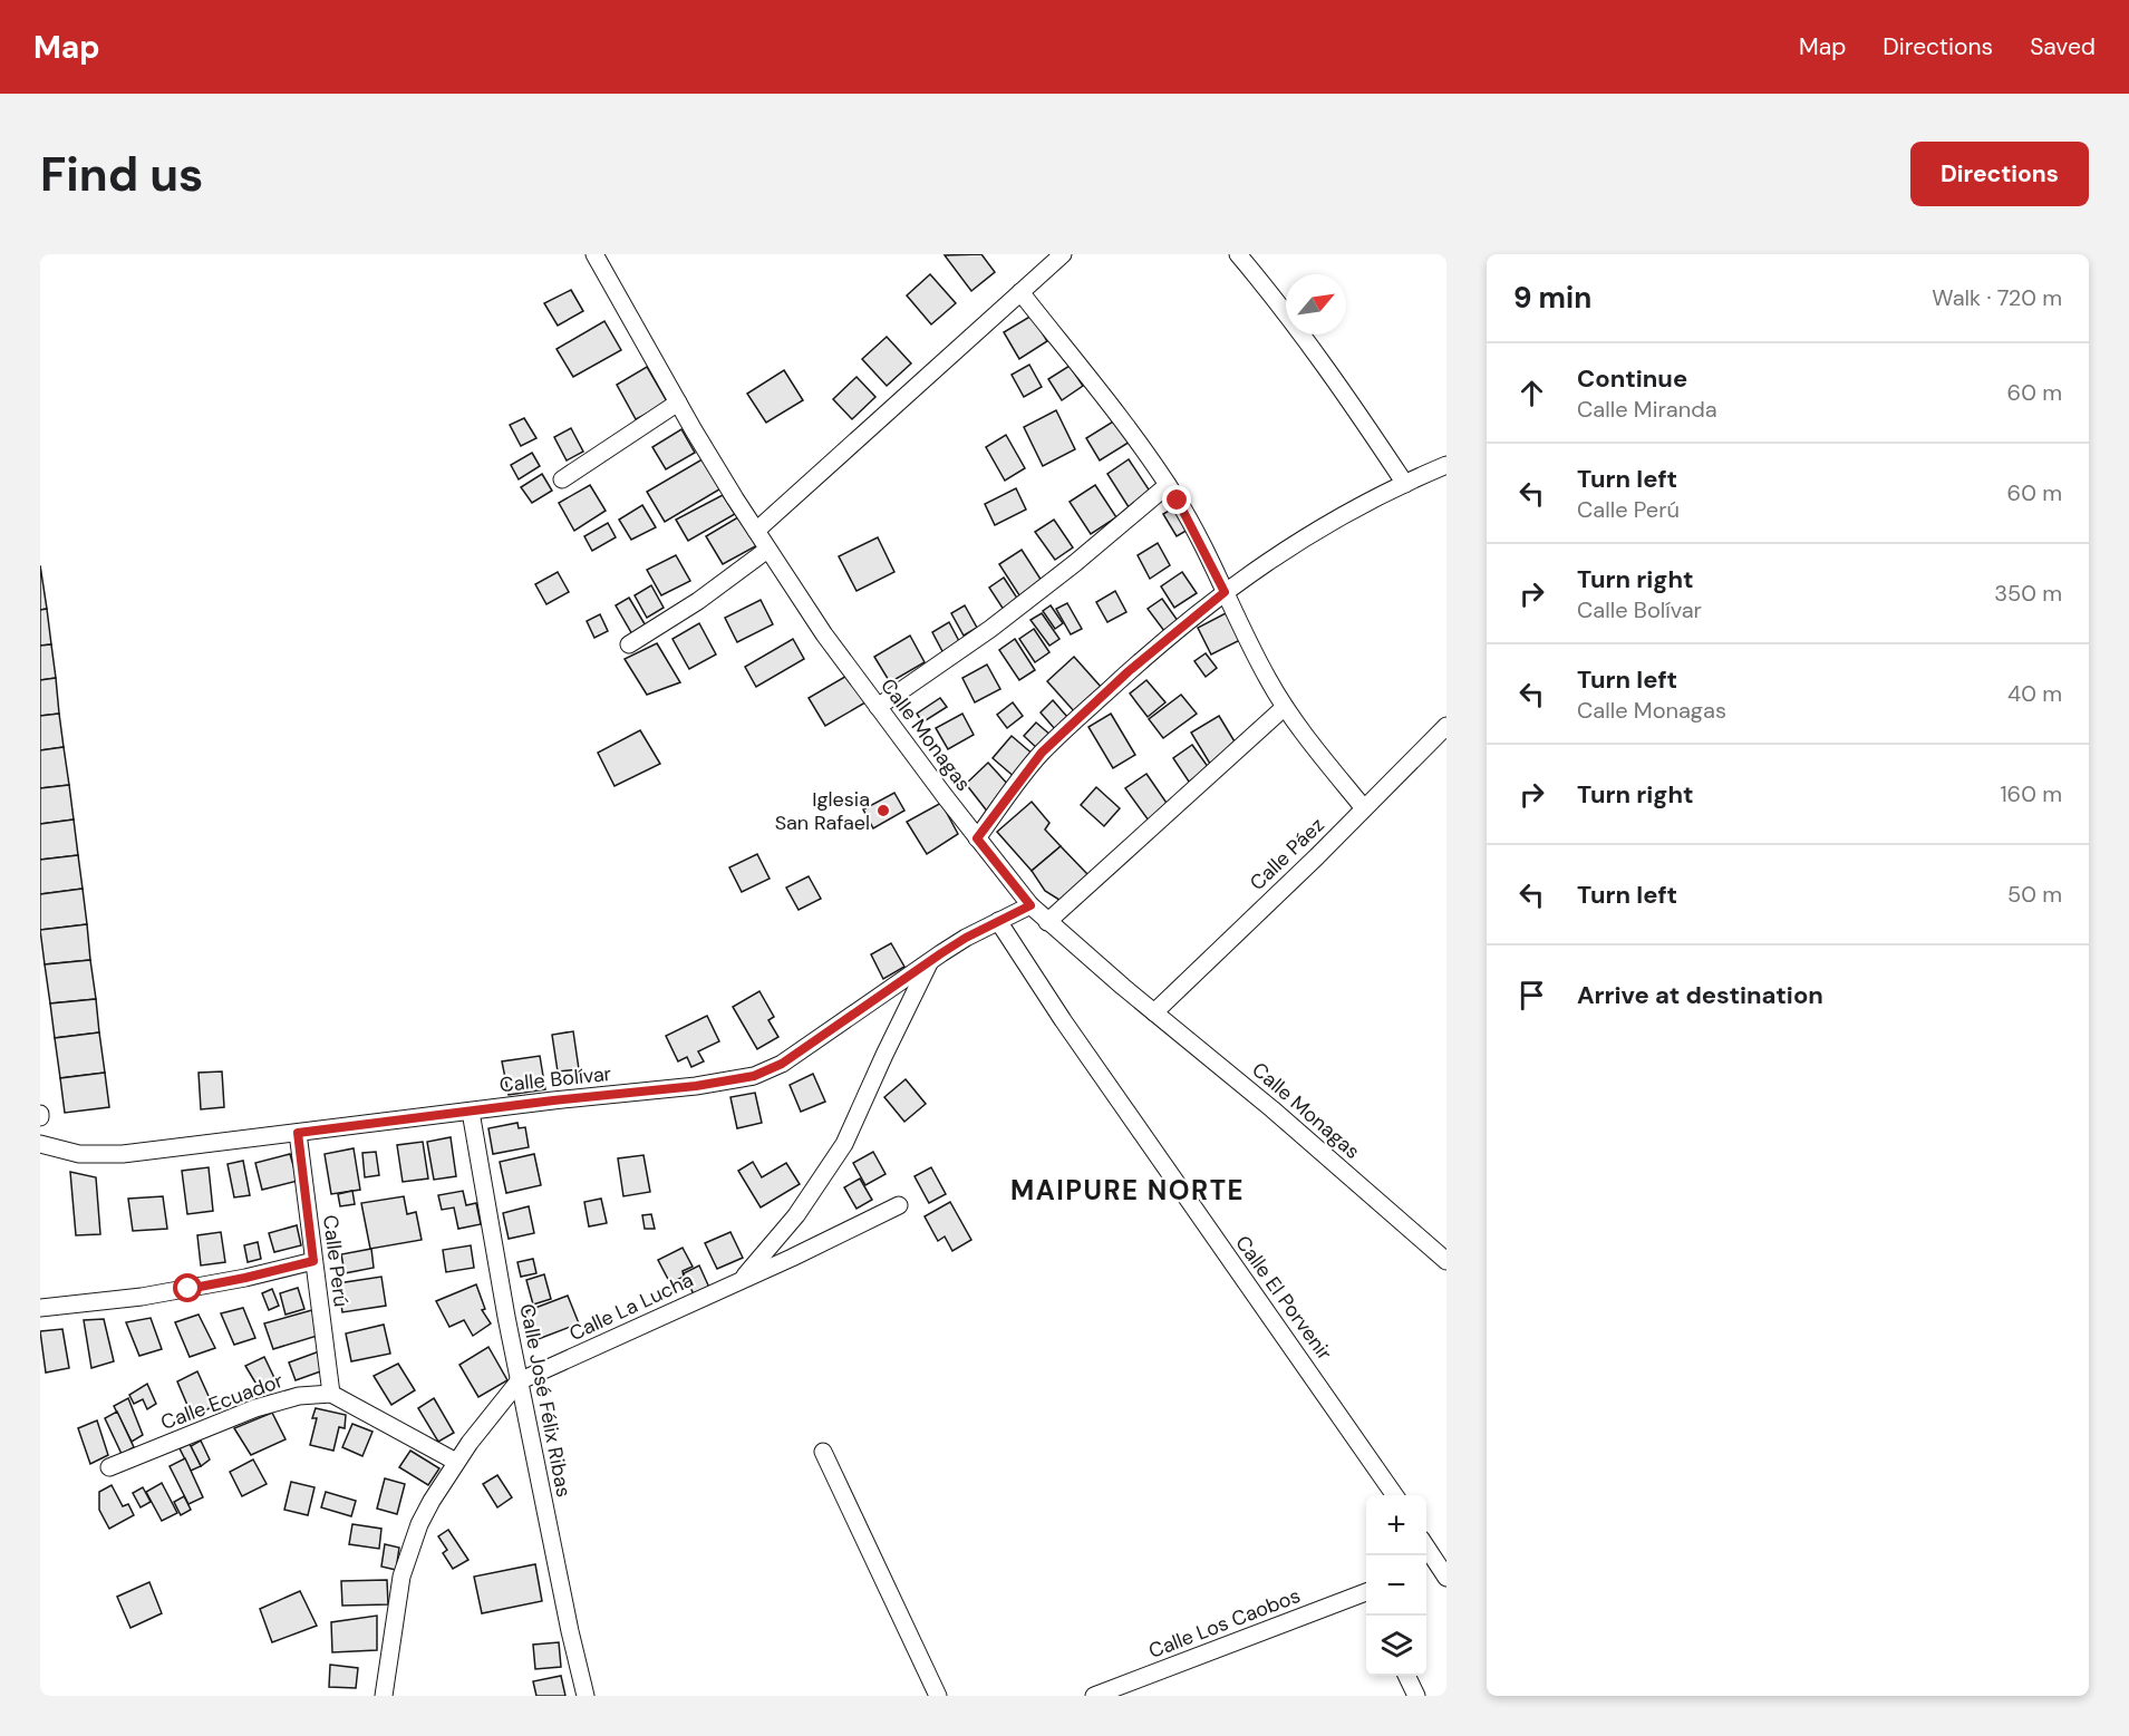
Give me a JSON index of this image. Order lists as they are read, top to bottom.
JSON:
{
  "streets": {
    "street": [
      "Calle Monagas",
      "Calle Páez",
      "Calle Bolívar",
      "Calle Perú",
      "Calle El Porvenir",
      "Calle La Lucha",
      "Calle José Félix Ribas",
      "Calle Ecuador",
      "Calle Los Caobos"
    ]
  },
  "crossings": [
    ["Calle Monagas", "Calle Páez"],
    ["Calle Monagas", "Calle Bolívar"],
    ["Calle Bolívar", "Calle Perú"],
    ["Calle Bolívar", "Calle El Porvenir"],
    ["Calle Bolívar", "Calle La Lucha"],
    ["Calle Bolívar", "Calle José Félix Ribas"],
    ["Calle Perú", "Calle Ecuador"],
    ["Calle La Lucha", "Calle José Félix Ribas"]
  ],
  "districts": ["MAIPURE NORTE"],
  "places": ["Iglesia San Rafael"],
  "north": "top right",
  "page": {
    "header": "Map",
    "nav": ["Map", "Directions", "Saved"],
    "buttons": "Directions",
    "title": "Find us",
    "heading": ["9 min", "Walk · 720 m"],
    "list": [
      ["Continue", "Calle Miranda", "60 m"],
      ["Turn left", "Calle Perú", "60 m"],
      ["Turn right", "Calle Bolívar", "350 m"],
      ["Turn left", "Calle Monagas", "40 m"],
      ["Turn right", "160 m"],
      ["Turn left", "50 m"],
      "Arrive at destination"
    ],
    "map_buttons": ["+", "−"]
  }
}
